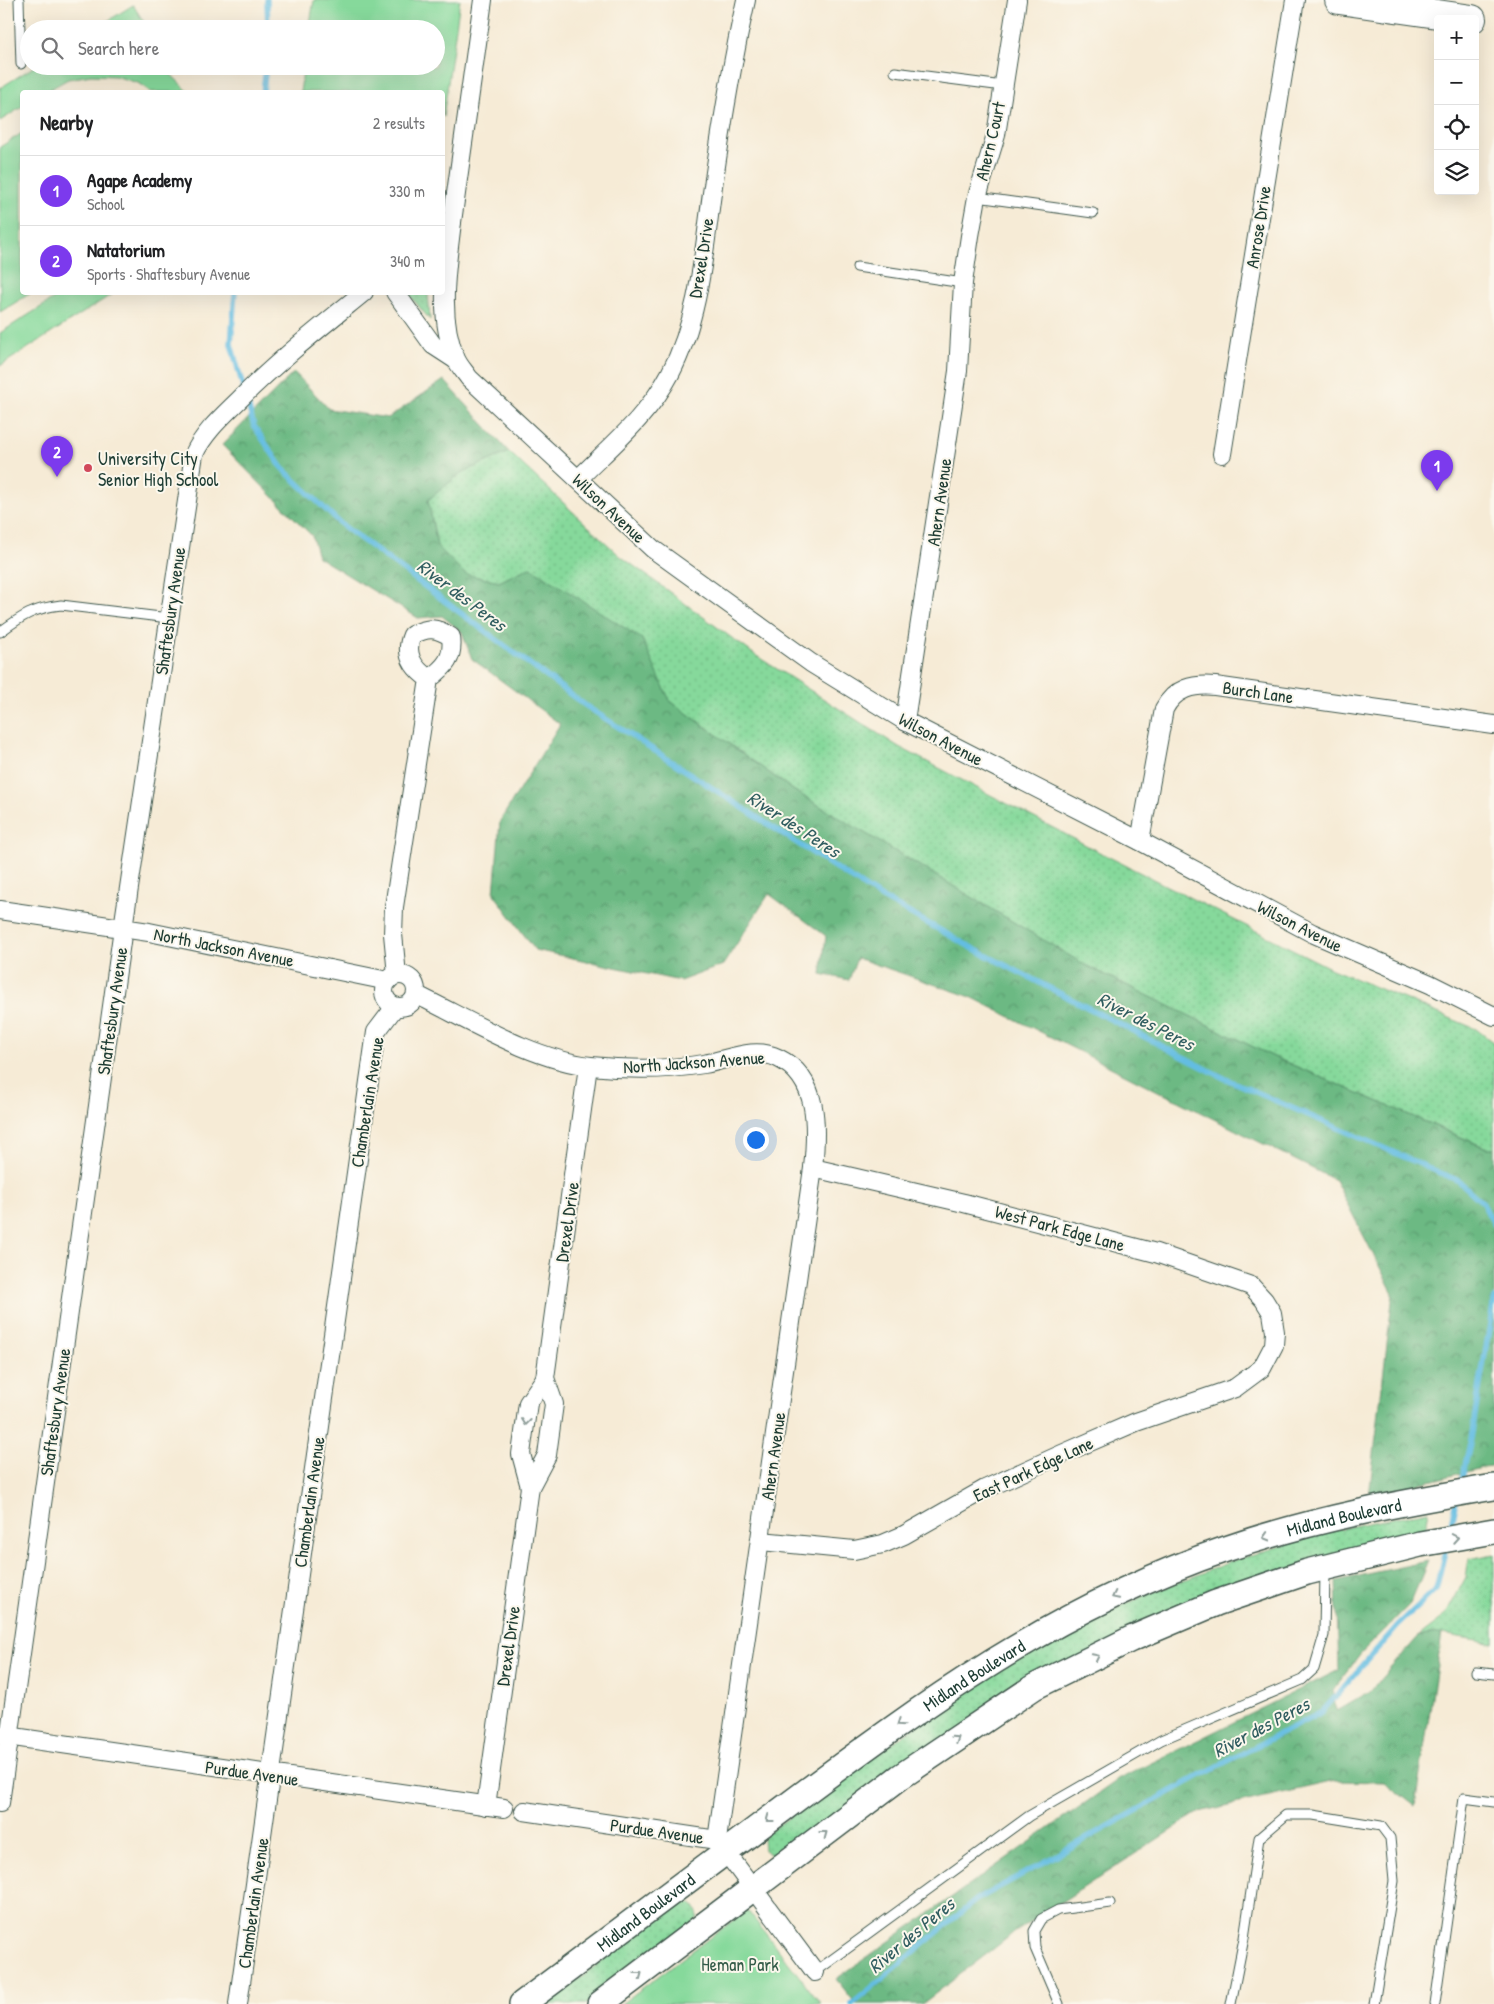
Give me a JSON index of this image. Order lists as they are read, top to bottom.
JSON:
{
  "streets": {
    "main road": ["Midland Boulevard"],
    "street": [
      "Ahern Court",
      "Anrose Drive",
      "Drexel Drive",
      "Ahern Avenue",
      "Wilson Avenue",
      "Shaftesbury Avenue",
      "Burch Lane",
      "North Jackson Avenue",
      "Chamberlain Avenue",
      "West Park Edge Lane",
      "East Park Edge Lane",
      "Purdue Avenue"
    ]
  },
  "crossings": [
    ["Ahern Court", "Ahern Avenue"],
    ["Drexel Drive", "Wilson Avenue"],
    ["Drexel Drive", "North Jackson Avenue"],
    ["Drexel Drive", "Purdue Avenue"],
    ["Ahern Avenue", "Wilson Avenue"],
    ["Ahern Avenue", "North Jackson Avenue"],
    ["Ahern Avenue", "West Park Edge Lane"],
    ["Ahern Avenue", "East Park Edge Lane"],
    ["Ahern Avenue", "Midland Boulevard"],
    ["Ahern Avenue", "Purdue Avenue"],
    ["Wilson Avenue", "Burch Lane"],
    ["Shaftesbury Avenue", "North Jackson Avenue"],
    ["Shaftesbury Avenue", "Purdue Avenue"],
    ["North Jackson Avenue", "Chamberlain Avenue"],
    ["Chamberlain Avenue", "Purdue Avenue"],
    ["West Park Edge Lane", "East Park Edge Lane"],
    ["Midland Boulevard", "Purdue Avenue"]
  ],
  "water": ["River des Peres"],
  "parks": ["Heman Park"],
  "places": ["University City Senior High School"],
  "page": {
    "map_buttons": ["+", "−"],
    "search": "Search here",
    "heading": ["Nearby", "2 results"],
    "list": [
      {
        "mark": "1",
        "name": "Agape Academy",
        "note": "School",
        "value": "330 m"
      },
      {
        "mark": "2",
        "name": "Natatorium",
        "note": "Sports · Shaftesbury Avenue",
        "value": "340 m"
      }
    ],
    "pins": ["2", "1"]
  }
}
